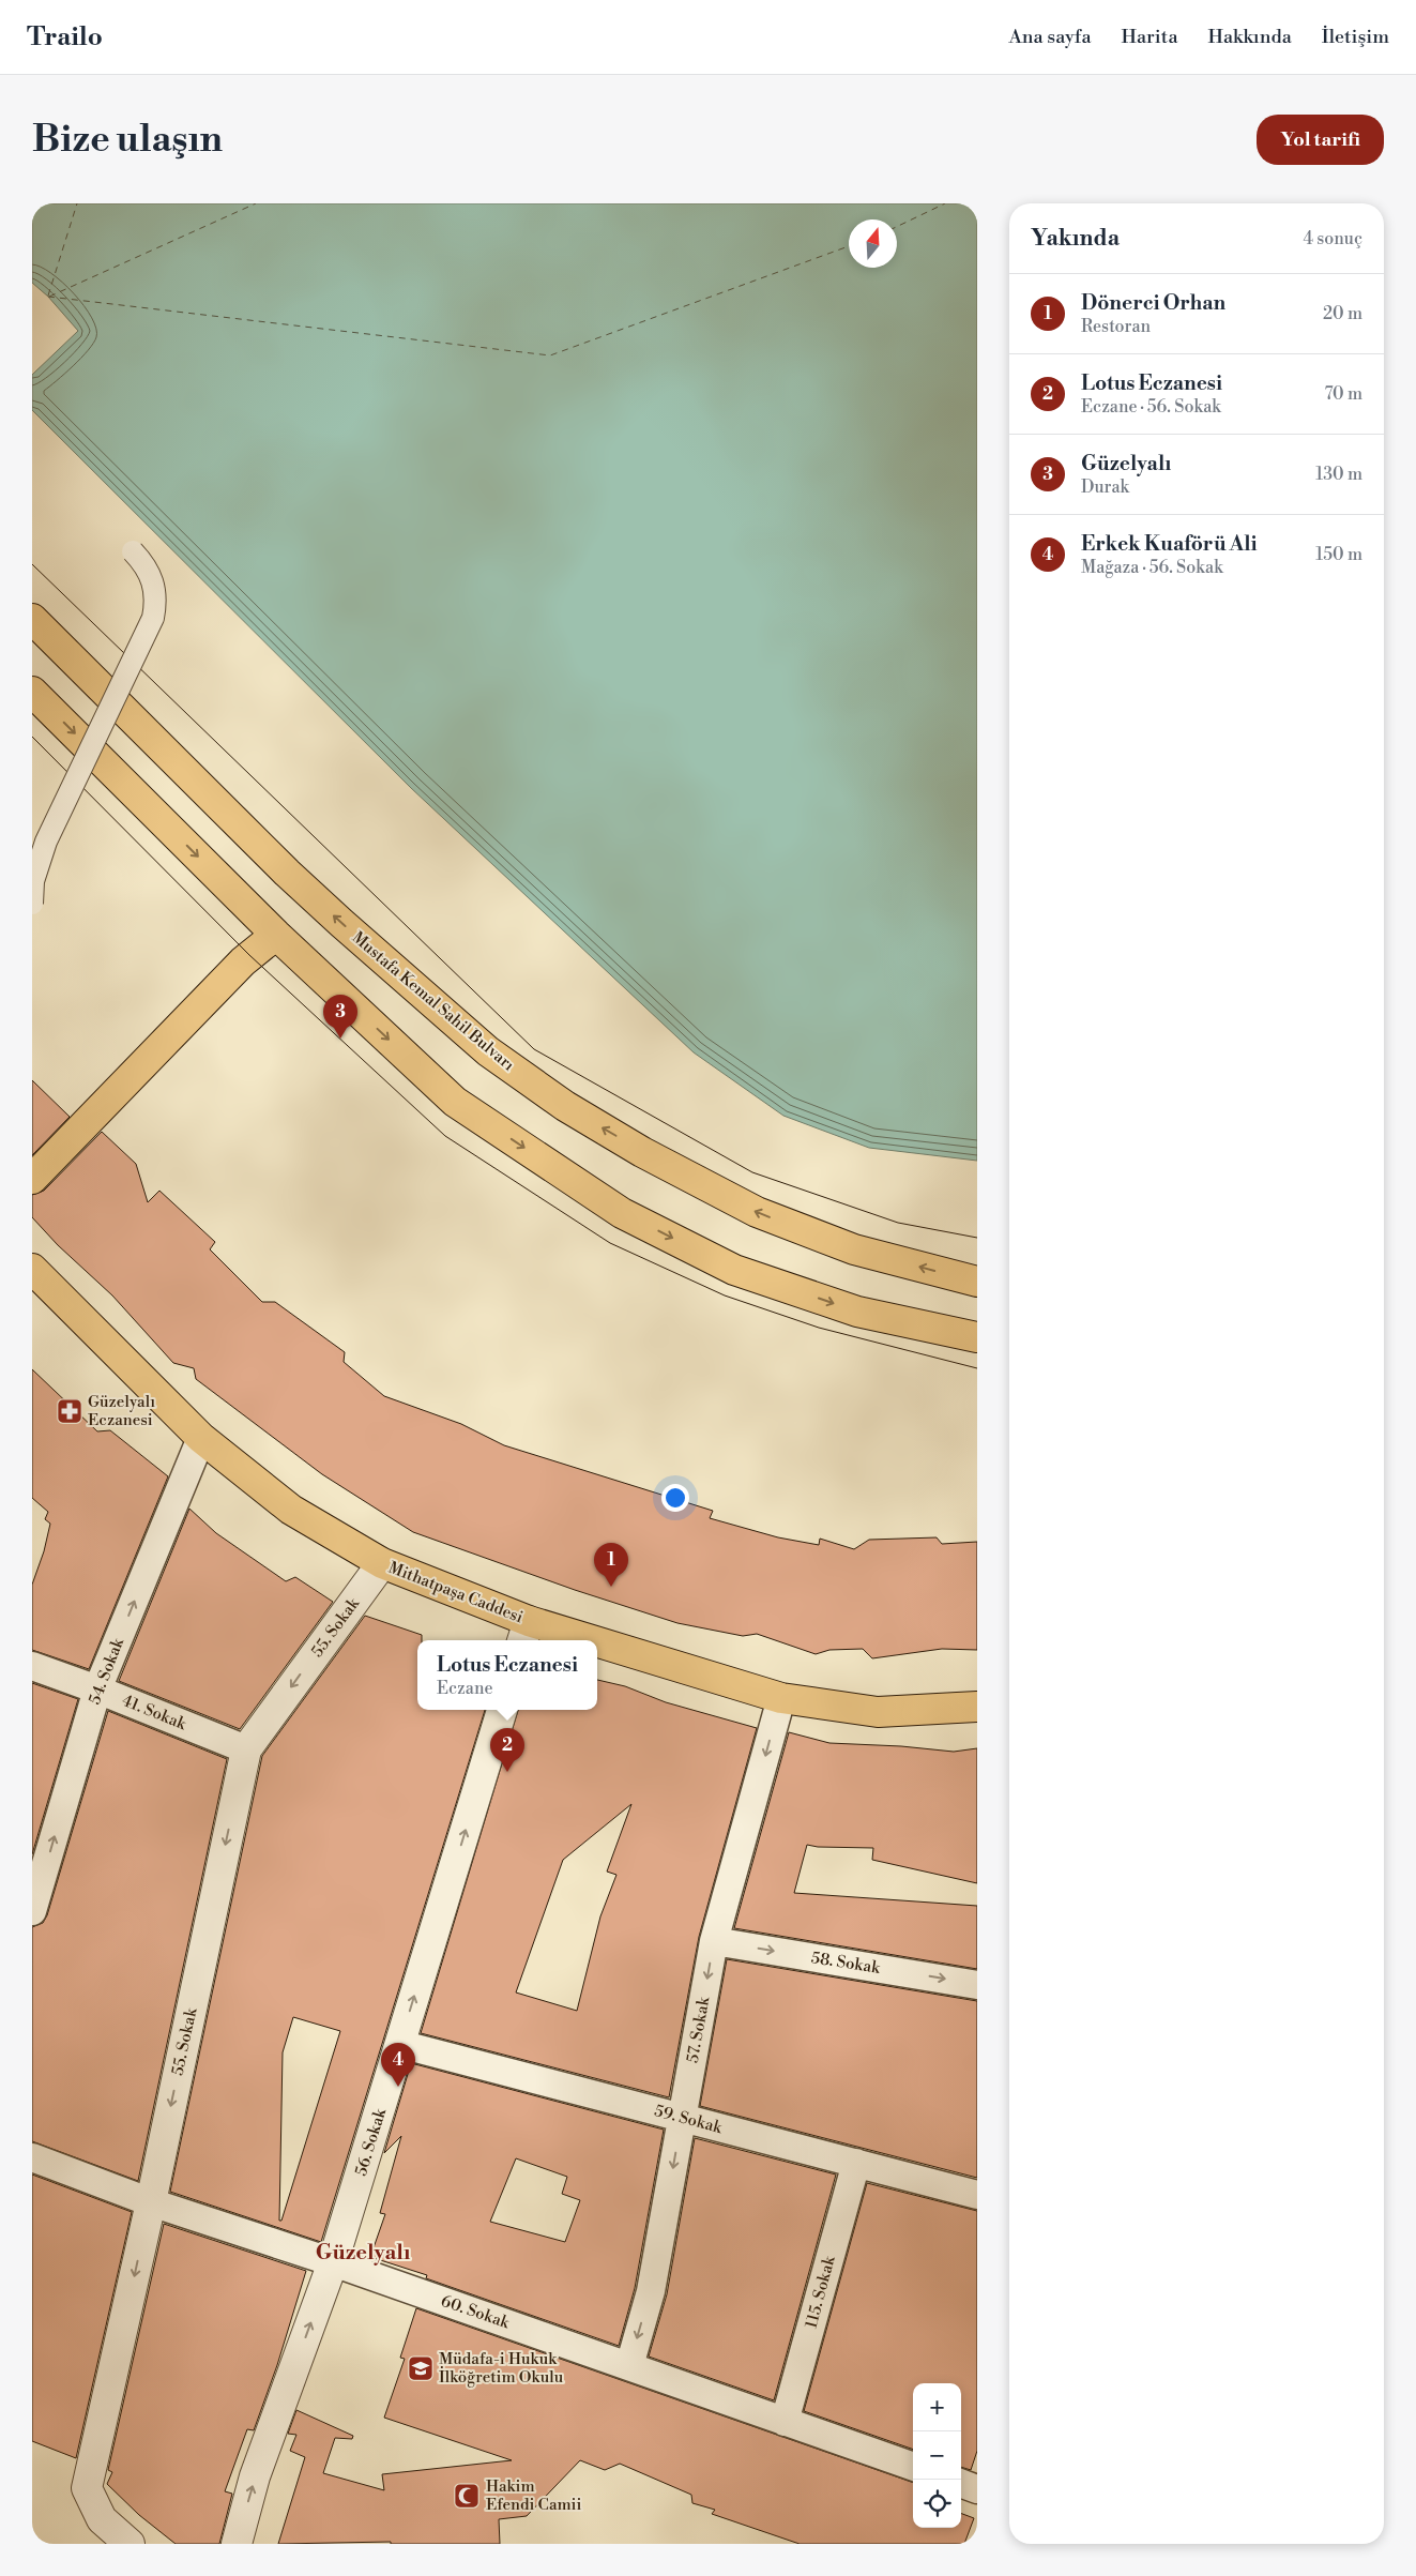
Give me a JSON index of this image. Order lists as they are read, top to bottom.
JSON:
{
  "streets": {
    "main road": ["Mustafa Kemal Sahil Bulvarı", "Mithatpaşa Caddesi"],
    "street": [
      "55. Sokak",
      "54. Sokak",
      "41. Sokak",
      "58. Sokak",
      "57. Sokak",
      "59. Sokak",
      "56. Sokak",
      "115. Sokak",
      "60. Sokak"
    ]
  },
  "crossings": [
    ["Mithatpaşa Caddesi", "55. Sokak"],
    ["Mithatpaşa Caddesi", "54. Sokak"],
    ["Mithatpaşa Caddesi", "57. Sokak"],
    ["55. Sokak", "41. Sokak"],
    ["55. Sokak", "60. Sokak"],
    ["54. Sokak", "41. Sokak"],
    ["58. Sokak", "57. Sokak"],
    ["57. Sokak", "59. Sokak"],
    ["57. Sokak", "60. Sokak"],
    ["59. Sokak", "56. Sokak"],
    ["59. Sokak", "115. Sokak"],
    ["56. Sokak", "60. Sokak"],
    ["115. Sokak", "60. Sokak"]
  ],
  "one_way": [
    "55. Sokak",
    "54. Sokak",
    "58. Sokak",
    "57. Sokak",
    "56. Sokak"
  ],
  "districts": ["Güzelyalı"],
  "places": {
    "pharmacy": ["Güzelyalı Eczanesi"],
    "school or university": ["Müdafa-i Hukuk İlköğretim Okulu"],
    "mosque": ["Hakim Efendi Camii"]
  },
  "north": "top",
  "page": {
    "header": "Trailo",
    "nav": [
      "Ana sayfa",
      "Harita",
      "Hakkında",
      "İletişim"
    ],
    "buttons": "Yol tarifi",
    "title": "Bize ulaşın",
    "heading": ["Yakında", "4 sonuç"],
    "list": [
      {
        "mark": "1",
        "name": "Dönerci Orhan",
        "note": "Restoran",
        "value": "20 m"
      },
      {
        "mark": "2",
        "name": "Lotus Eczanesi",
        "note": "Eczane · 56. Sokak",
        "value": "70 m"
      },
      {
        "mark": "3",
        "name": "Güzelyalı",
        "note": "Durak",
        "value": "130 m"
      },
      {
        "mark": "4",
        "name": "Erkek Kuaförü Ali",
        "note": "Mağaza · 56. Sokak",
        "value": "150 m"
      }
    ],
    "pins": [
      "3",
      "1",
      "2",
      "4"
    ],
    "popup": ["Lotus Eczanesi", "Eczane"],
    "map_buttons": ["+", "−"]
  }
}
